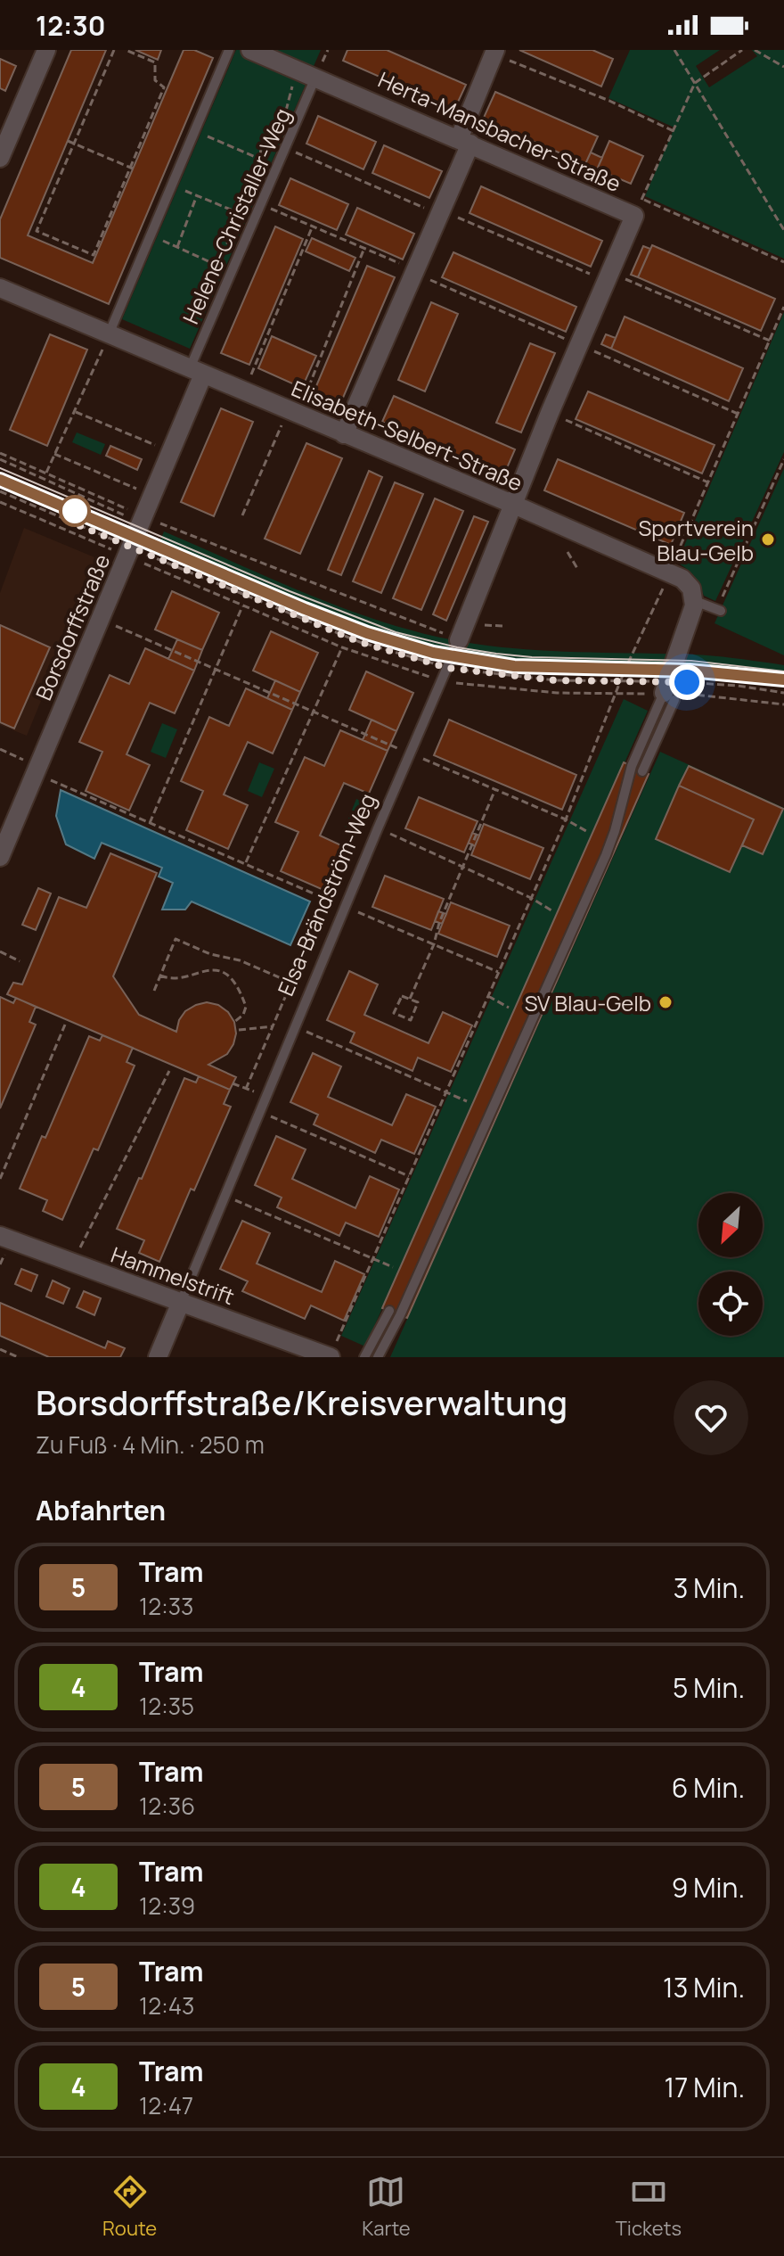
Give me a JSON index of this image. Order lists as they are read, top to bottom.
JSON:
{
  "streets": {
    "street": [
      "Herta-Mansbacher-Straße",
      "Elisabeth-Selbert-Straße",
      "Borsdorffstraße",
      "Elsa-Brändström-Weg",
      "Hammelstrift"
    ],
    "lane": ["Helene-Christaller-Weg"]
  },
  "crossings": [
    ["Herta-Mansbacher-Straße", "Helene-Christaller-Weg"],
    ["Herta-Mansbacher-Straße", "Elisabeth-Selbert-Straße"],
    ["Herta-Mansbacher-Straße", "Elsa-Brändström-Weg"],
    ["Helene-Christaller-Weg", "Elisabeth-Selbert-Straße"],
    ["Helene-Christaller-Weg", "Borsdorffstraße"],
    ["Elisabeth-Selbert-Straße", "Borsdorffstraße"],
    ["Elisabeth-Selbert-Straße", "Elsa-Brändström-Weg"],
    ["Elsa-Brändström-Weg", "Hammelstrift"]
  ],
  "places": ["Sportverein Blau-Gelb", "SV Blau-Gelb"],
  "lines": ["tram line 5"],
  "north": "bottom left",
  "page": {
    "status": "12:30",
    "heading": [
      ["Borsdorffstraße/Kreisverwaltung", "Zu Fuß · 4 Min. · 250 m"],
      "Abfahrten"
    ],
    "list": [
      {
        "mark": "5",
        "name": "Tram",
        "note": "12:33",
        "value": "3 Min."
      },
      {
        "mark": "4",
        "name": "Tram",
        "note": "12:35",
        "value": "5 Min."
      },
      {
        "mark": "5",
        "name": "Tram",
        "note": "12:36",
        "value": "6 Min."
      },
      {
        "mark": "4",
        "name": "Tram",
        "note": "12:39",
        "value": "9 Min."
      },
      {
        "mark": "5",
        "name": "Tram",
        "note": "12:43",
        "value": "13 Min."
      },
      {
        "mark": "4",
        "name": "Tram",
        "note": "12:47",
        "value": "17 Min."
      }
    ],
    "tabs": ["Route", "Karte", "Tickets"]
  }
}
